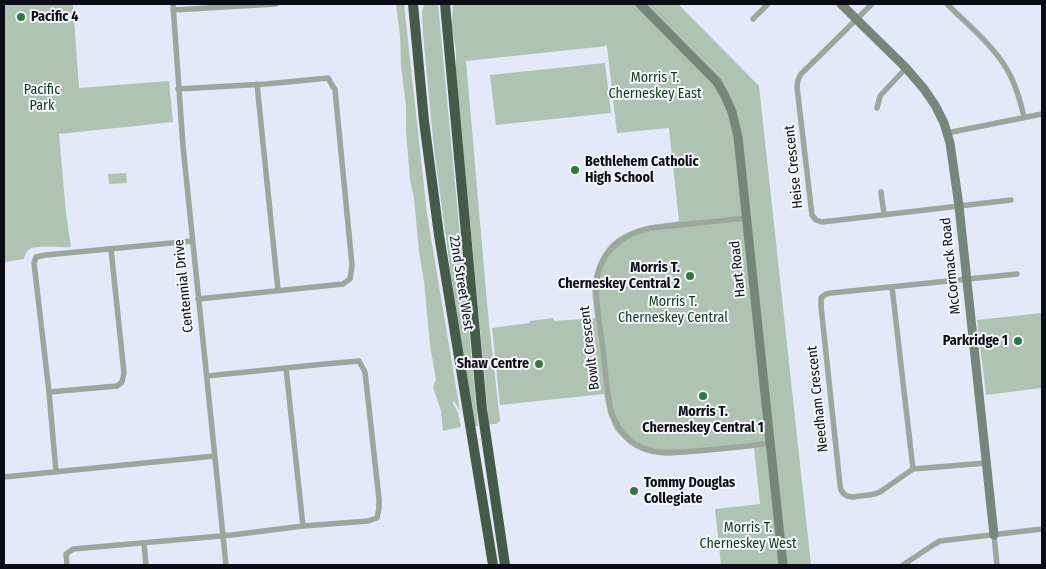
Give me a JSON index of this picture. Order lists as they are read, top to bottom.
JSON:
{
  "streets": {
    "highway": ["22nd Street West"],
    "street": [
      "Heise Crescent",
      "McCormack Road",
      "Hart Road",
      "Centennial Drive",
      "Bowlt Crescent",
      "Needham Crescent"
    ]
  },
  "crossings": [
    ["Heise Crescent", "McCormack Road"],
    ["McCormack Road", "Needham Crescent"],
    ["Hart Road", "Bowlt Crescent"]
  ],
  "parks": [
    "Morris T. Cherneskey East",
    "Pacific Park",
    "Morris T. Cherneskey Central",
    "Morris T. Cherneskey West"
  ],
  "places": [
    "Pacific 4",
    "Bethlehem Catholic High School",
    "Morris T. Cherneskey Central 2",
    "Parkridge 1",
    "Shaw Centre",
    "Morris T. Cherneskey Central 1",
    "Tommy Douglas Collegiate"
  ]
}
